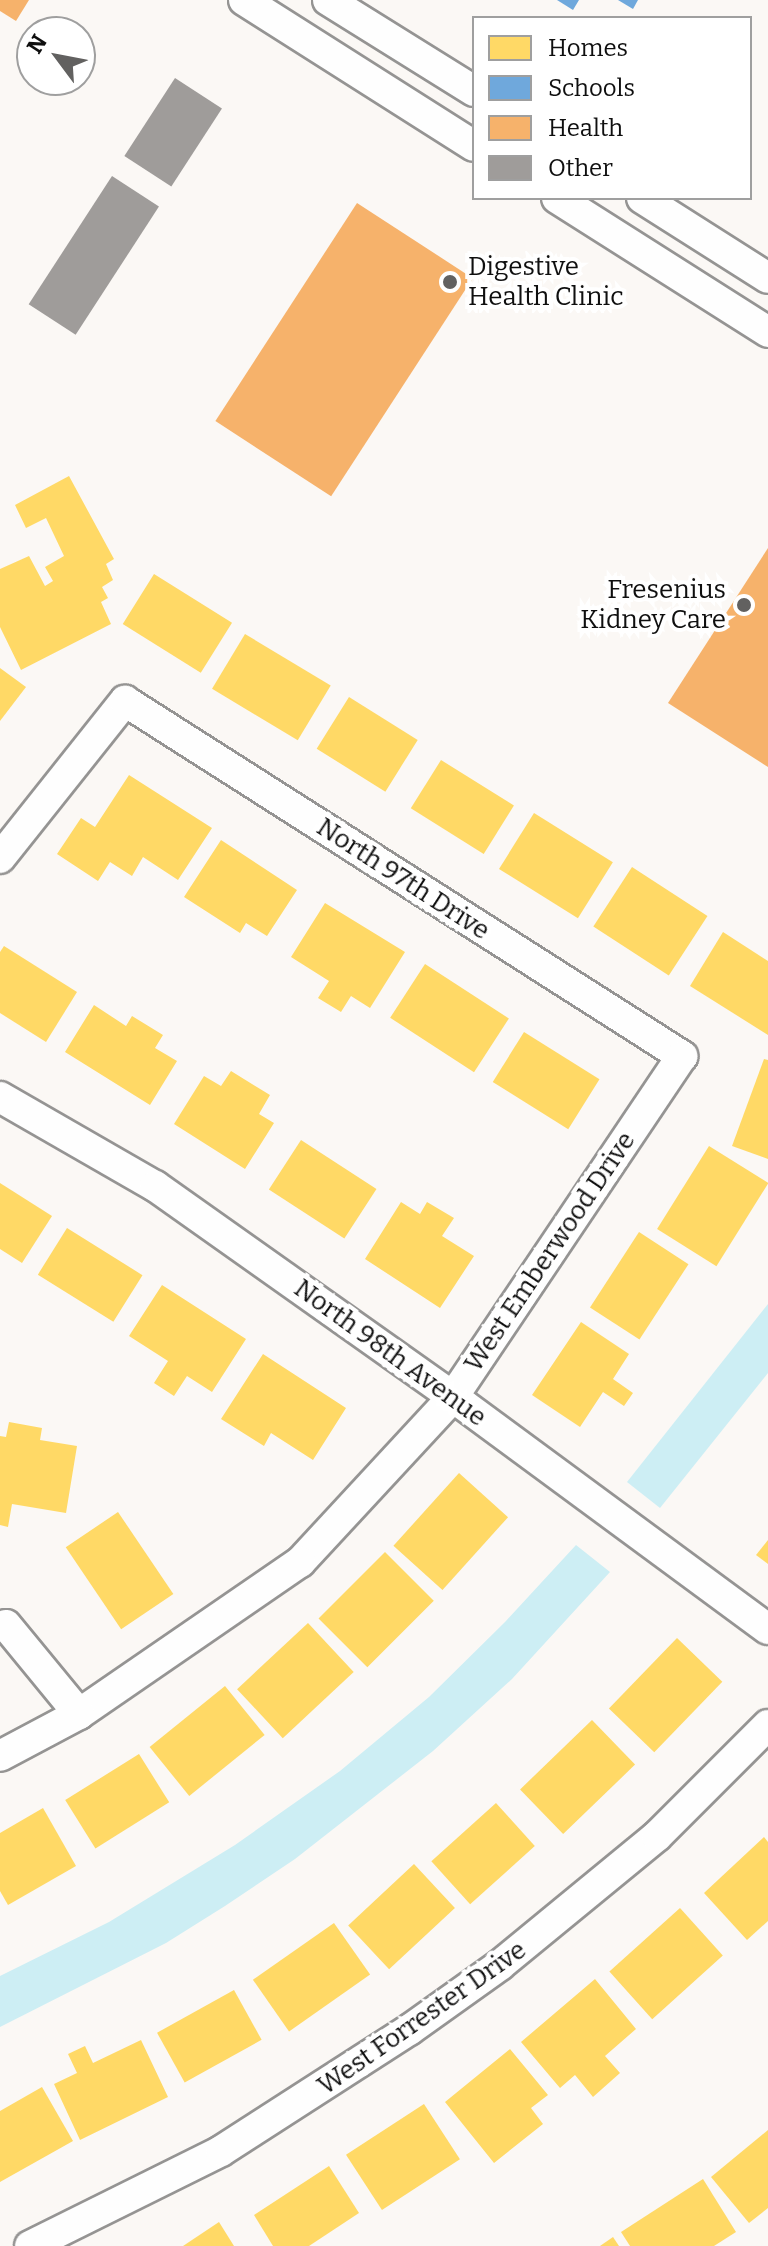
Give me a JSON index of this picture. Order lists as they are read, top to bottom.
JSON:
{
  "streets": {
    "street": [
      "North 97th Drive",
      "West Emberwood Drive",
      "North 98th Avenue",
      "West Forrester Drive"
    ]
  },
  "crossings": [
    ["North 97th Drive", "West Emberwood Drive"],
    ["West Emberwood Drive", "North 98th Avenue"]
  ],
  "places": ["Digestive Health Clinic", "Fresenius Kidney Care"],
  "legend": [
    "Homes",
    "Schools",
    "Health",
    "Other"
  ],
  "north": "top left"
}
